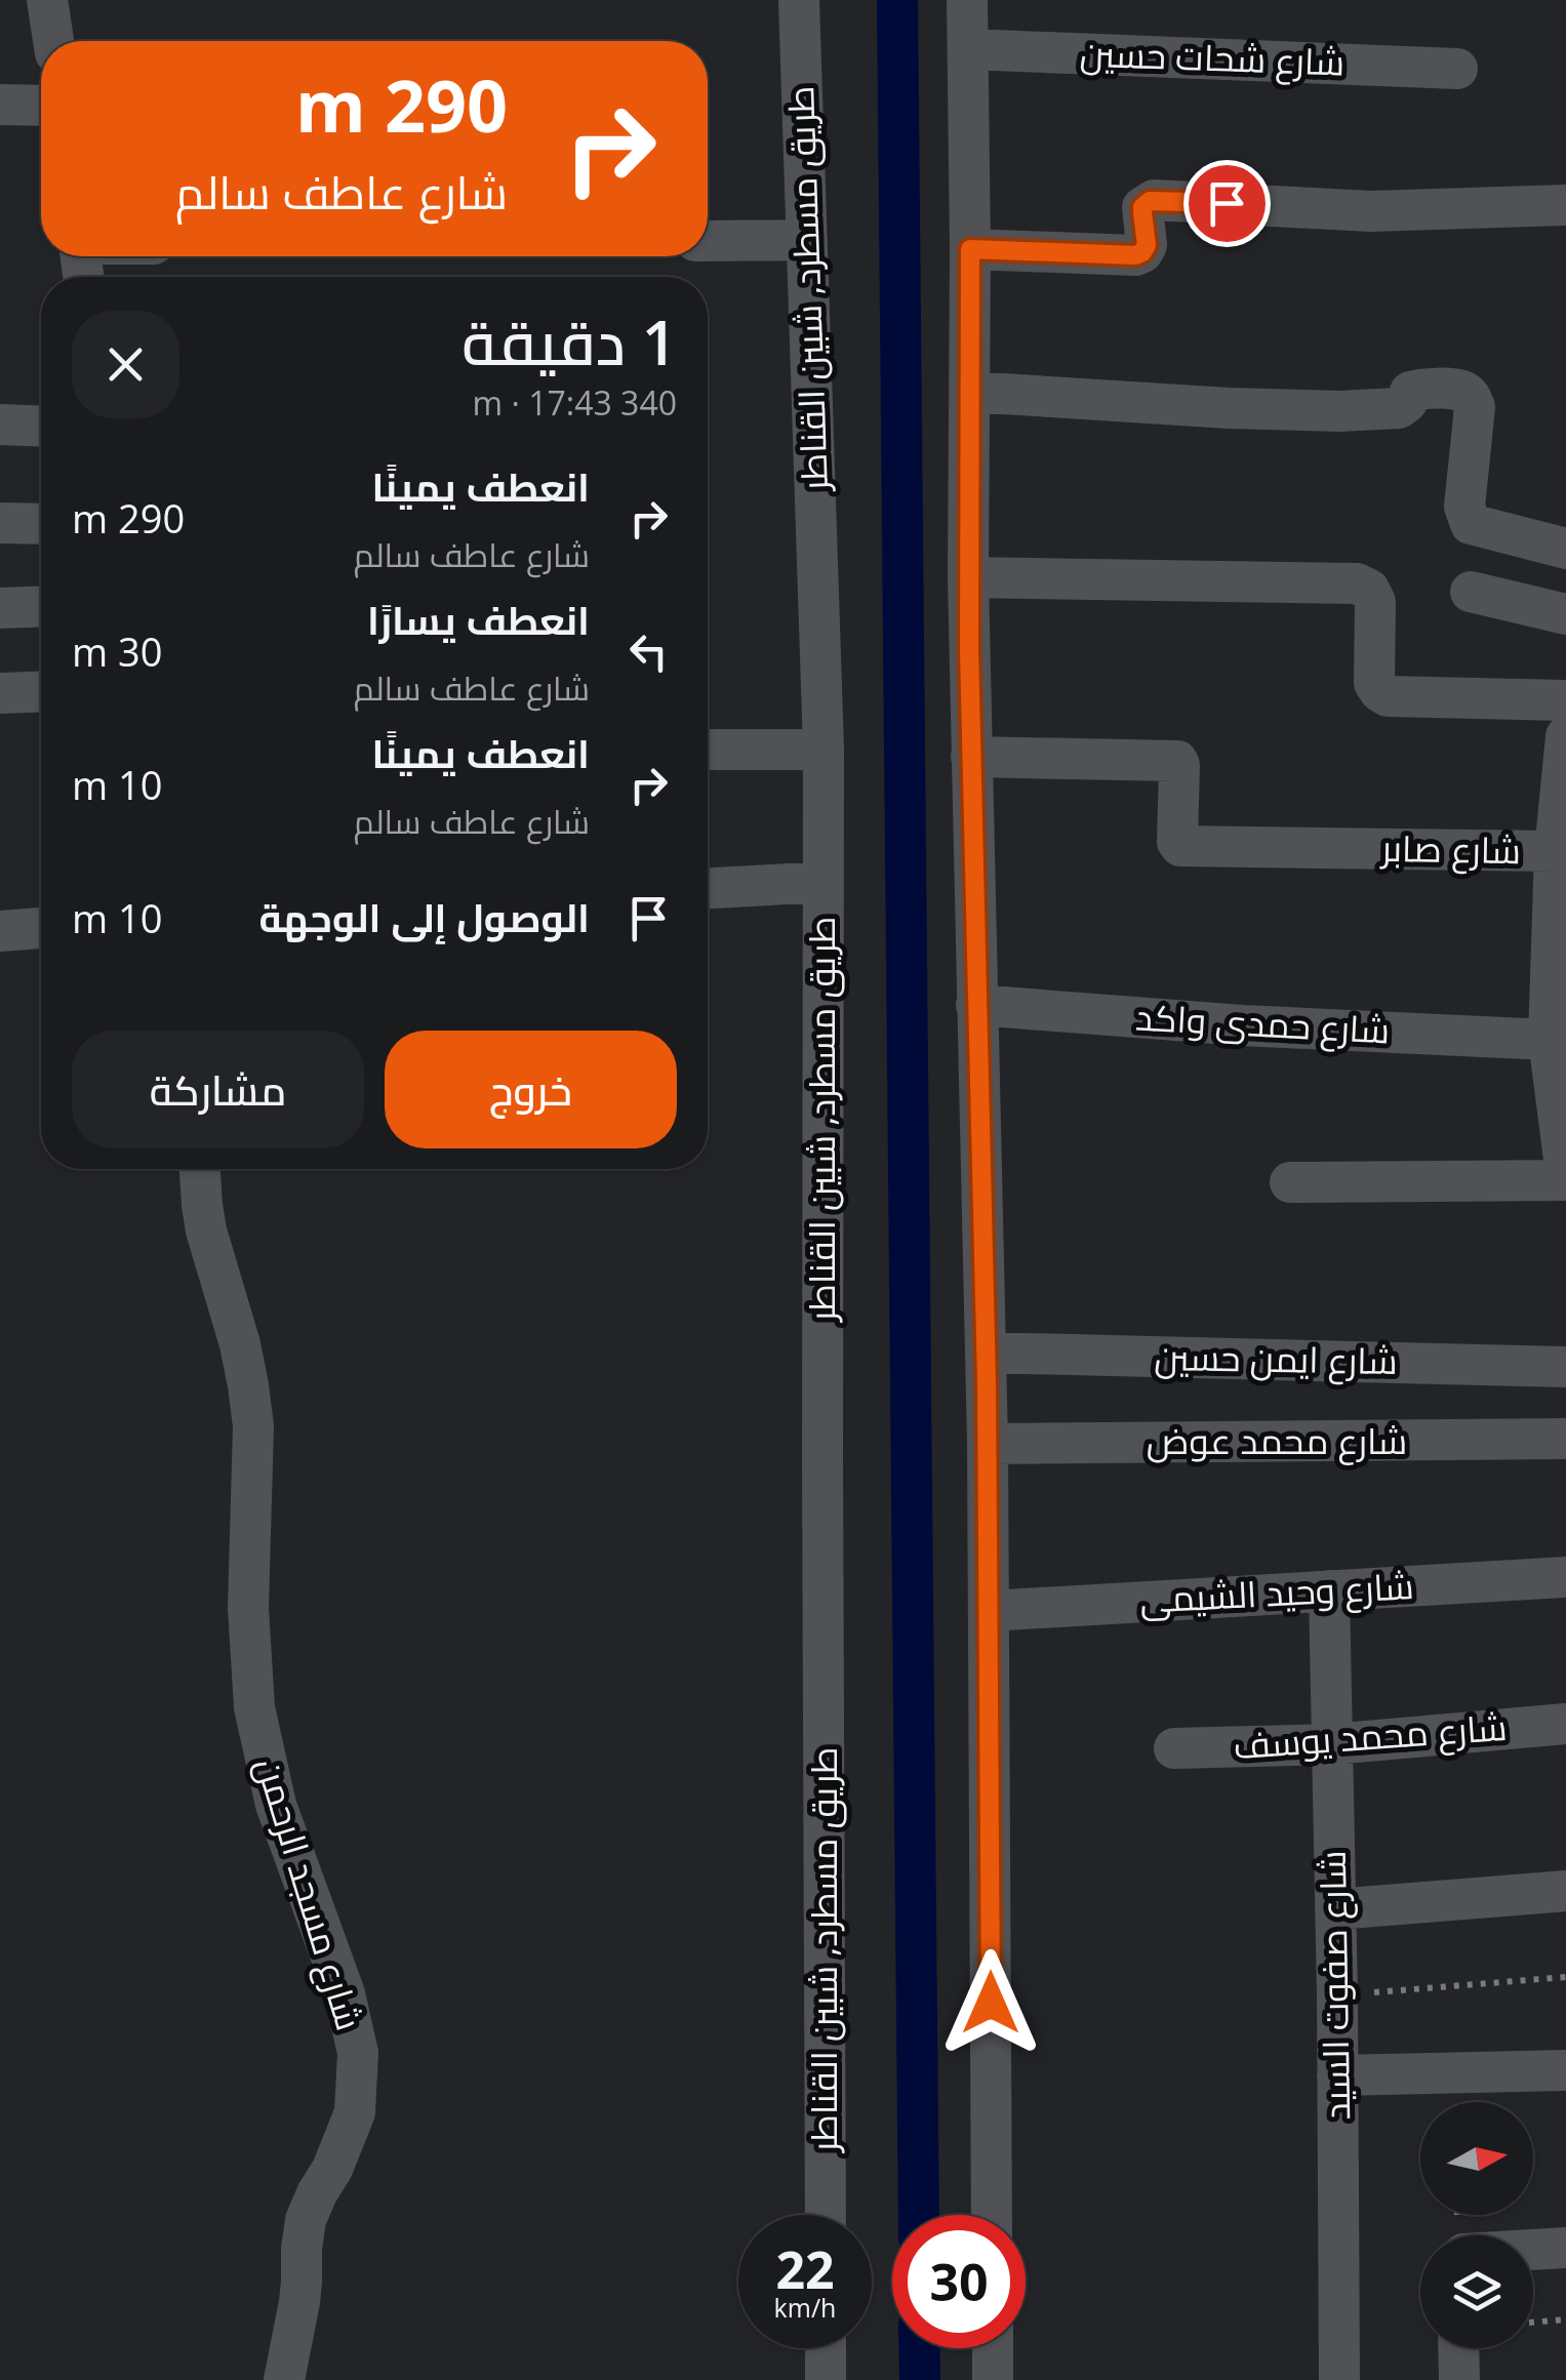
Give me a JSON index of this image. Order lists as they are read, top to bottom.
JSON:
{
  "streets": {
    "street": [
      "شارع شحات حسين",
      "طريق مسطرد, شبين القناطر",
      "شارع صابر",
      "شارع حمدى واكد",
      "شارع ايمن حسين",
      "شارع محمد عوض",
      "شارع وحيد الشيمى",
      "شارع محمد يوسف",
      "شارع مسجد الرحمن",
      "شارع صفوت السيد"
    ]
  },
  "crossings": [
    ["شارع وحيد الشيمى", "شارع صفوت السيد"],
    ["شارع محمد يوسف", "شارع صفوت السيد"]
  ],
  "north": "right",
  "page": {
    "turn": ["290 m", "شارع عاطف سالم"],
    "heading": ["1 دقيقة", "340 m · 17:43"],
    "list": [
      {
        "name": "انعطف يمينًا",
        "note": "شارع عاطف سالم",
        "value": "290 m"
      },
      {
        "name": "انعطف يسارًا",
        "note": "شارع عاطف سالم",
        "value": "30 m"
      },
      {
        "name": "انعطف يمينًا",
        "note": "شارع عاطف سالم",
        "value": "10 m"
      },
      {
        "name": "الوصول إلى الوجهة",
        "value": "10 m"
      }
    ],
    "buttons": ["خروج", "مشاركة"],
    "speed": "22 km/h",
    "limit": "30"
  }
}
